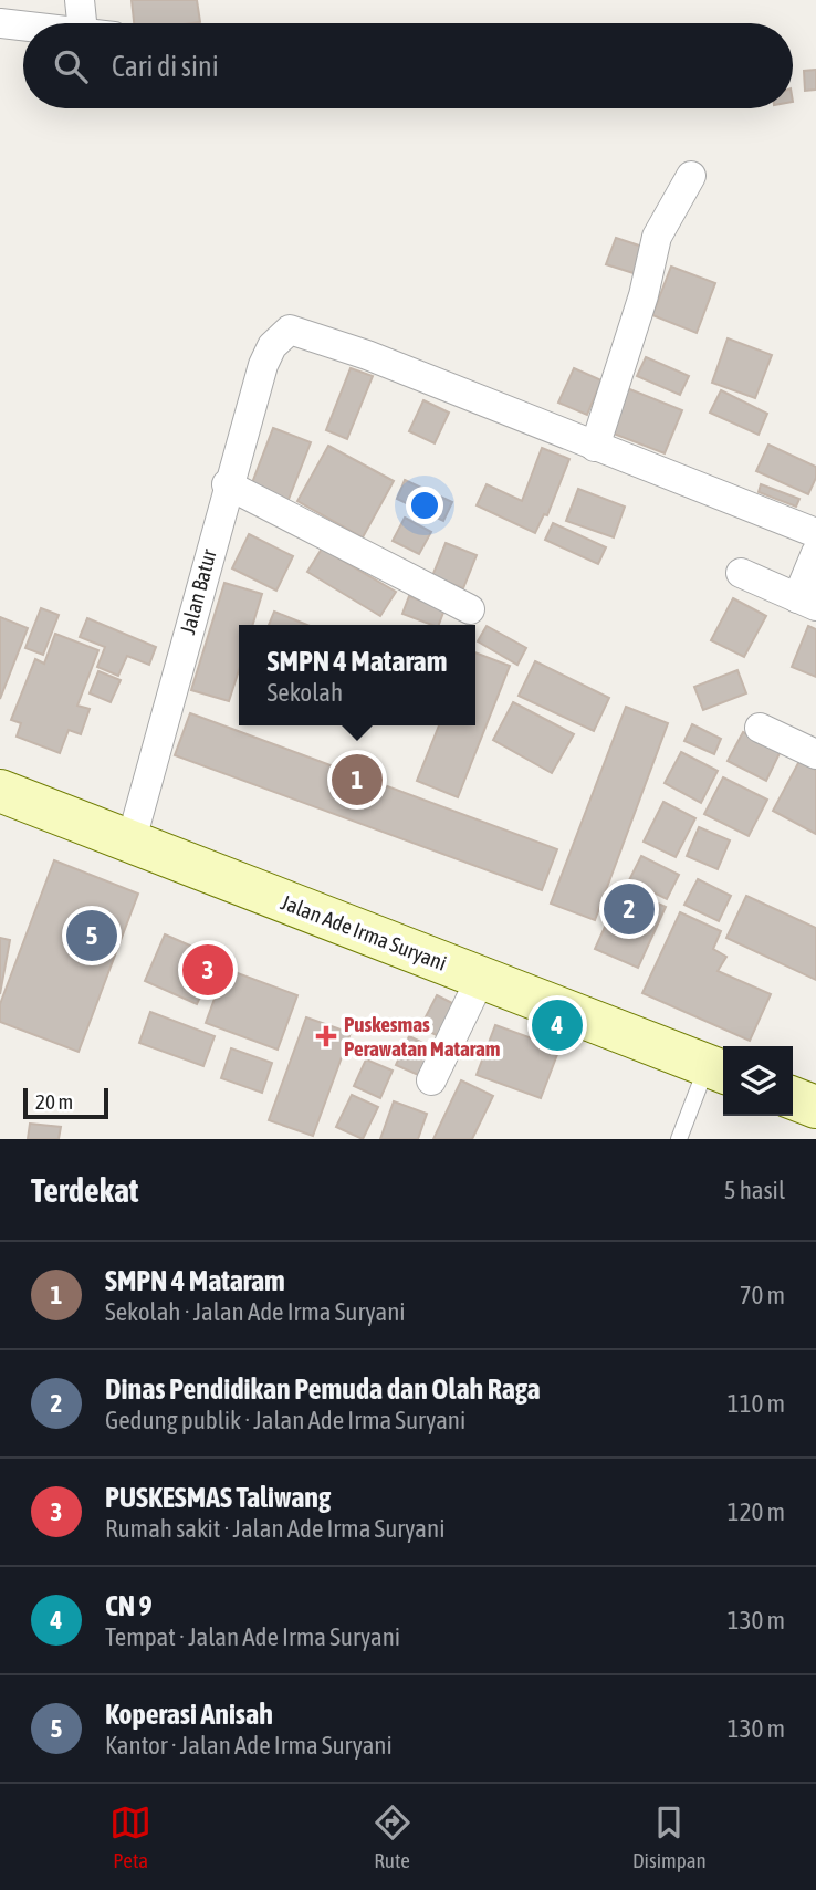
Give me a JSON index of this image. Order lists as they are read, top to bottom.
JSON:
{
  "streets": {
    "street": ["Jalan Batur", "Jalan Ade Irma Suryani"]
  },
  "crossings": [
    ["Jalan Batur", "Jalan Ade Irma Suryani"]
  ],
  "places": {
    "health": ["Puskesmas Perawatan Mataram"]
  },
  "scale_bar": "20 m",
  "page": {
    "search": "Cari di sini",
    "popup": ["SMPN 4 Mataram", "Sekolah"],
    "pins": [
      "1",
      "2",
      "5",
      "3",
      "4"
    ],
    "scale": "20 m",
    "heading": ["Terdekat", "5 hasil"],
    "list": [
      {
        "mark": "1",
        "name": "SMPN 4 Mataram",
        "note": "Sekolah · Jalan Ade Irma Suryani",
        "value": "70 m"
      },
      {
        "mark": "2",
        "name": "Dinas Pendidikan Pemuda dan Olah Raga",
        "note": "Gedung publik · Jalan Ade Irma Suryani",
        "value": "110 m"
      },
      {
        "mark": "3",
        "name": "PUSKESMAS Taliwang",
        "note": "Rumah sakit · Jalan Ade Irma Suryani",
        "value": "120 m"
      },
      {
        "mark": "4",
        "name": "CN 9",
        "note": "Tempat · Jalan Ade Irma Suryani",
        "value": "130 m"
      },
      {
        "mark": "5",
        "name": "Koperasi Anisah",
        "note": "Kantor · Jalan Ade Irma Suryani",
        "value": "130 m"
      }
    ],
    "nav": ["Peta", "Rute", "Disimpan"]
  }
}
